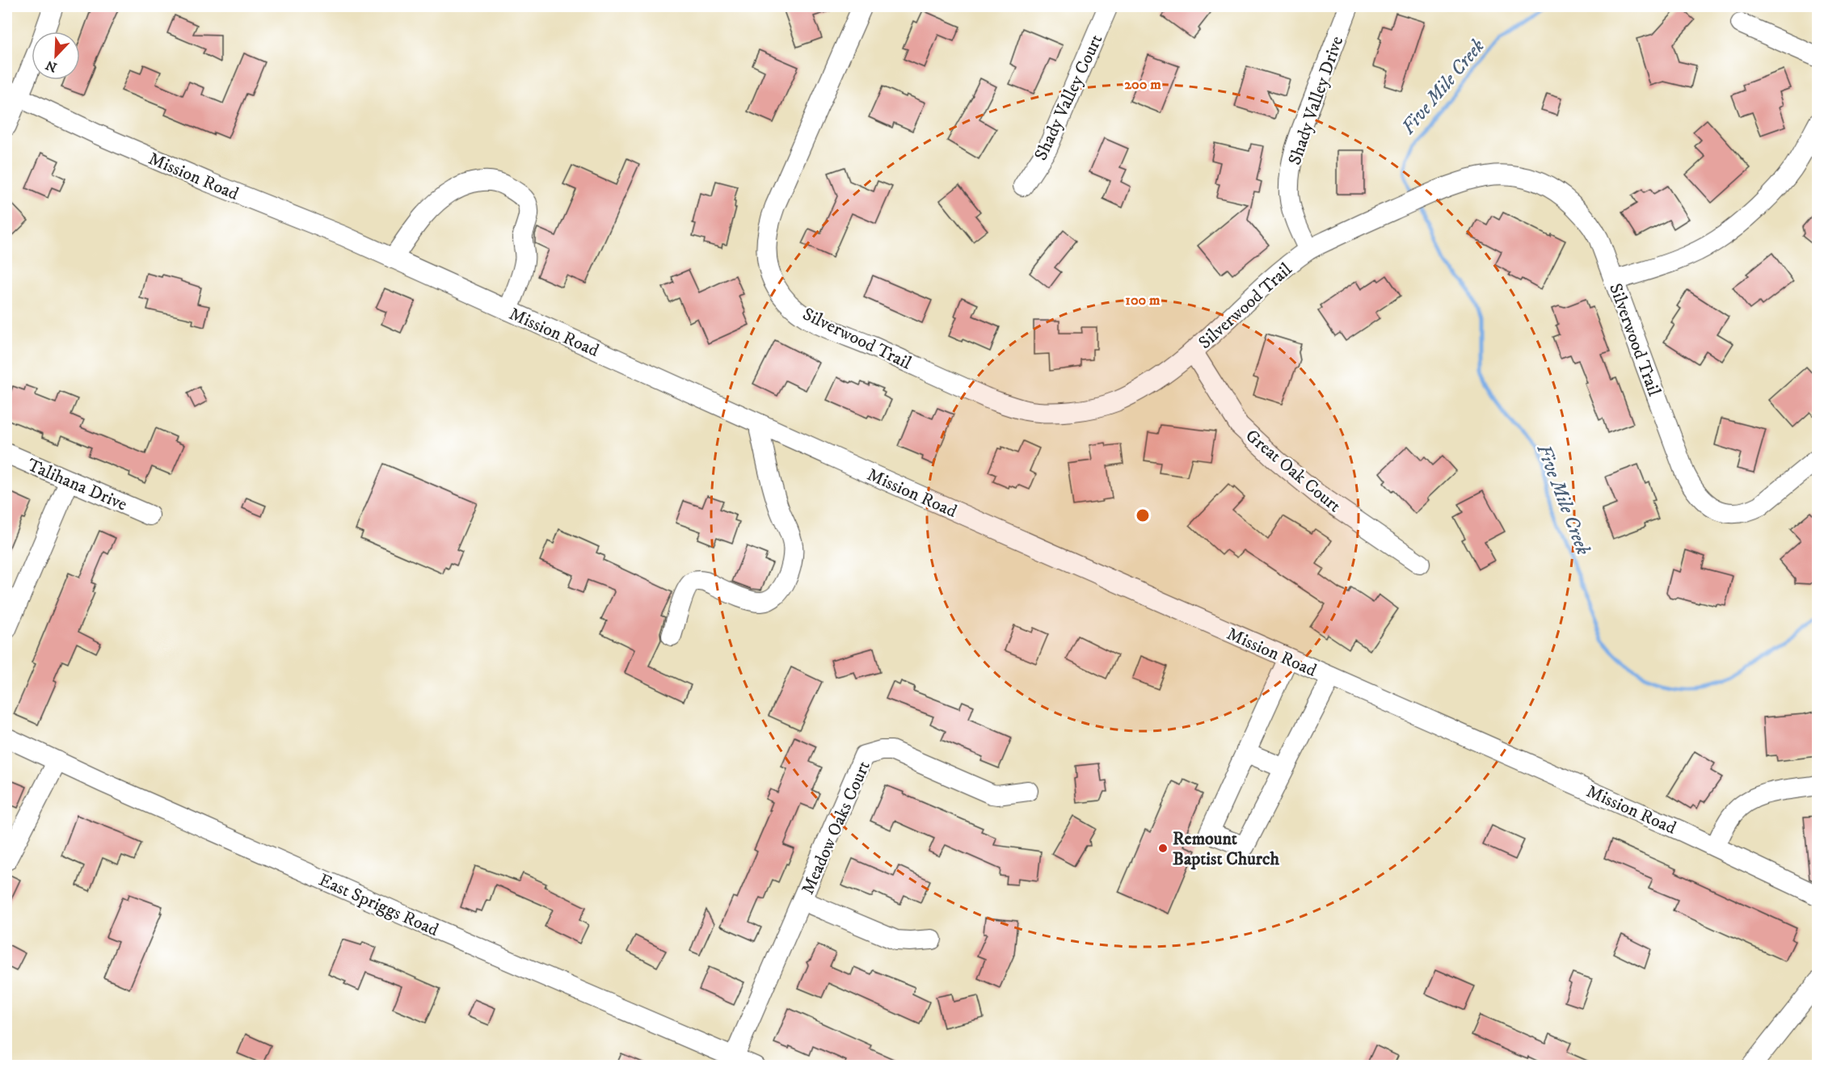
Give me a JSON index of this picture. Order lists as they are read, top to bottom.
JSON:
{
  "streets": {
    "street": [
      "Shady Valley Court",
      "Shady Valley Drive",
      "Mission Road",
      "Silverwood Trail",
      "Great Oak Court",
      "Talihana Drive",
      "Meadow Oaks Court",
      "East Spriggs Road"
    ]
  },
  "crossings": [
    ["Shady Valley Drive", "Silverwood Trail"],
    ["Silverwood Trail", "Great Oak Court"],
    ["Meadow Oaks Court", "East Spriggs Road"]
  ],
  "water": ["Five Mile Creek"],
  "places": ["Remount Baptist Church"],
  "north": "bottom left",
  "rings": ["200 m", "100 m"]
}
